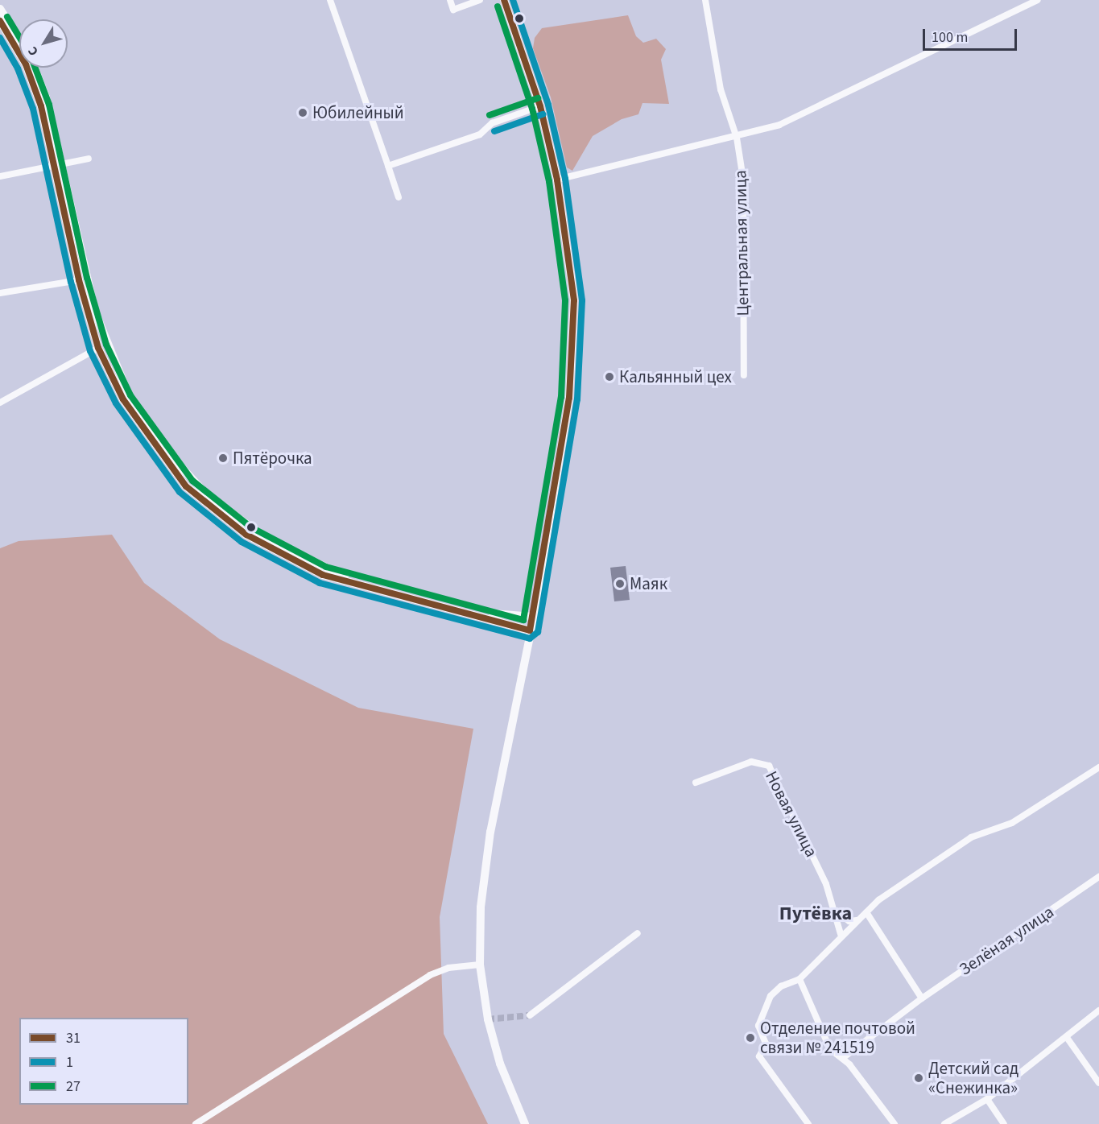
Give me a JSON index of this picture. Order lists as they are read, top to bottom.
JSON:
{
  "streets": {
    "street": ["Центральная улица", "Новая улица", "Зелёная улица"]
  },
  "districts": ["Путёвка"],
  "places": [
    "Юбилейный",
    "Кальянный цех",
    "Пятёрочка",
    "Маяк",
    "Отделение почтовой связи № 241519",
    "Детский сад «Снежинка»"
  ],
  "lines": ["transit line 31", "transit line 1", "transit line 27"],
  "legend": ["31", "1", "27"],
  "scale_bar": "100 m",
  "north": "bottom left"
}
